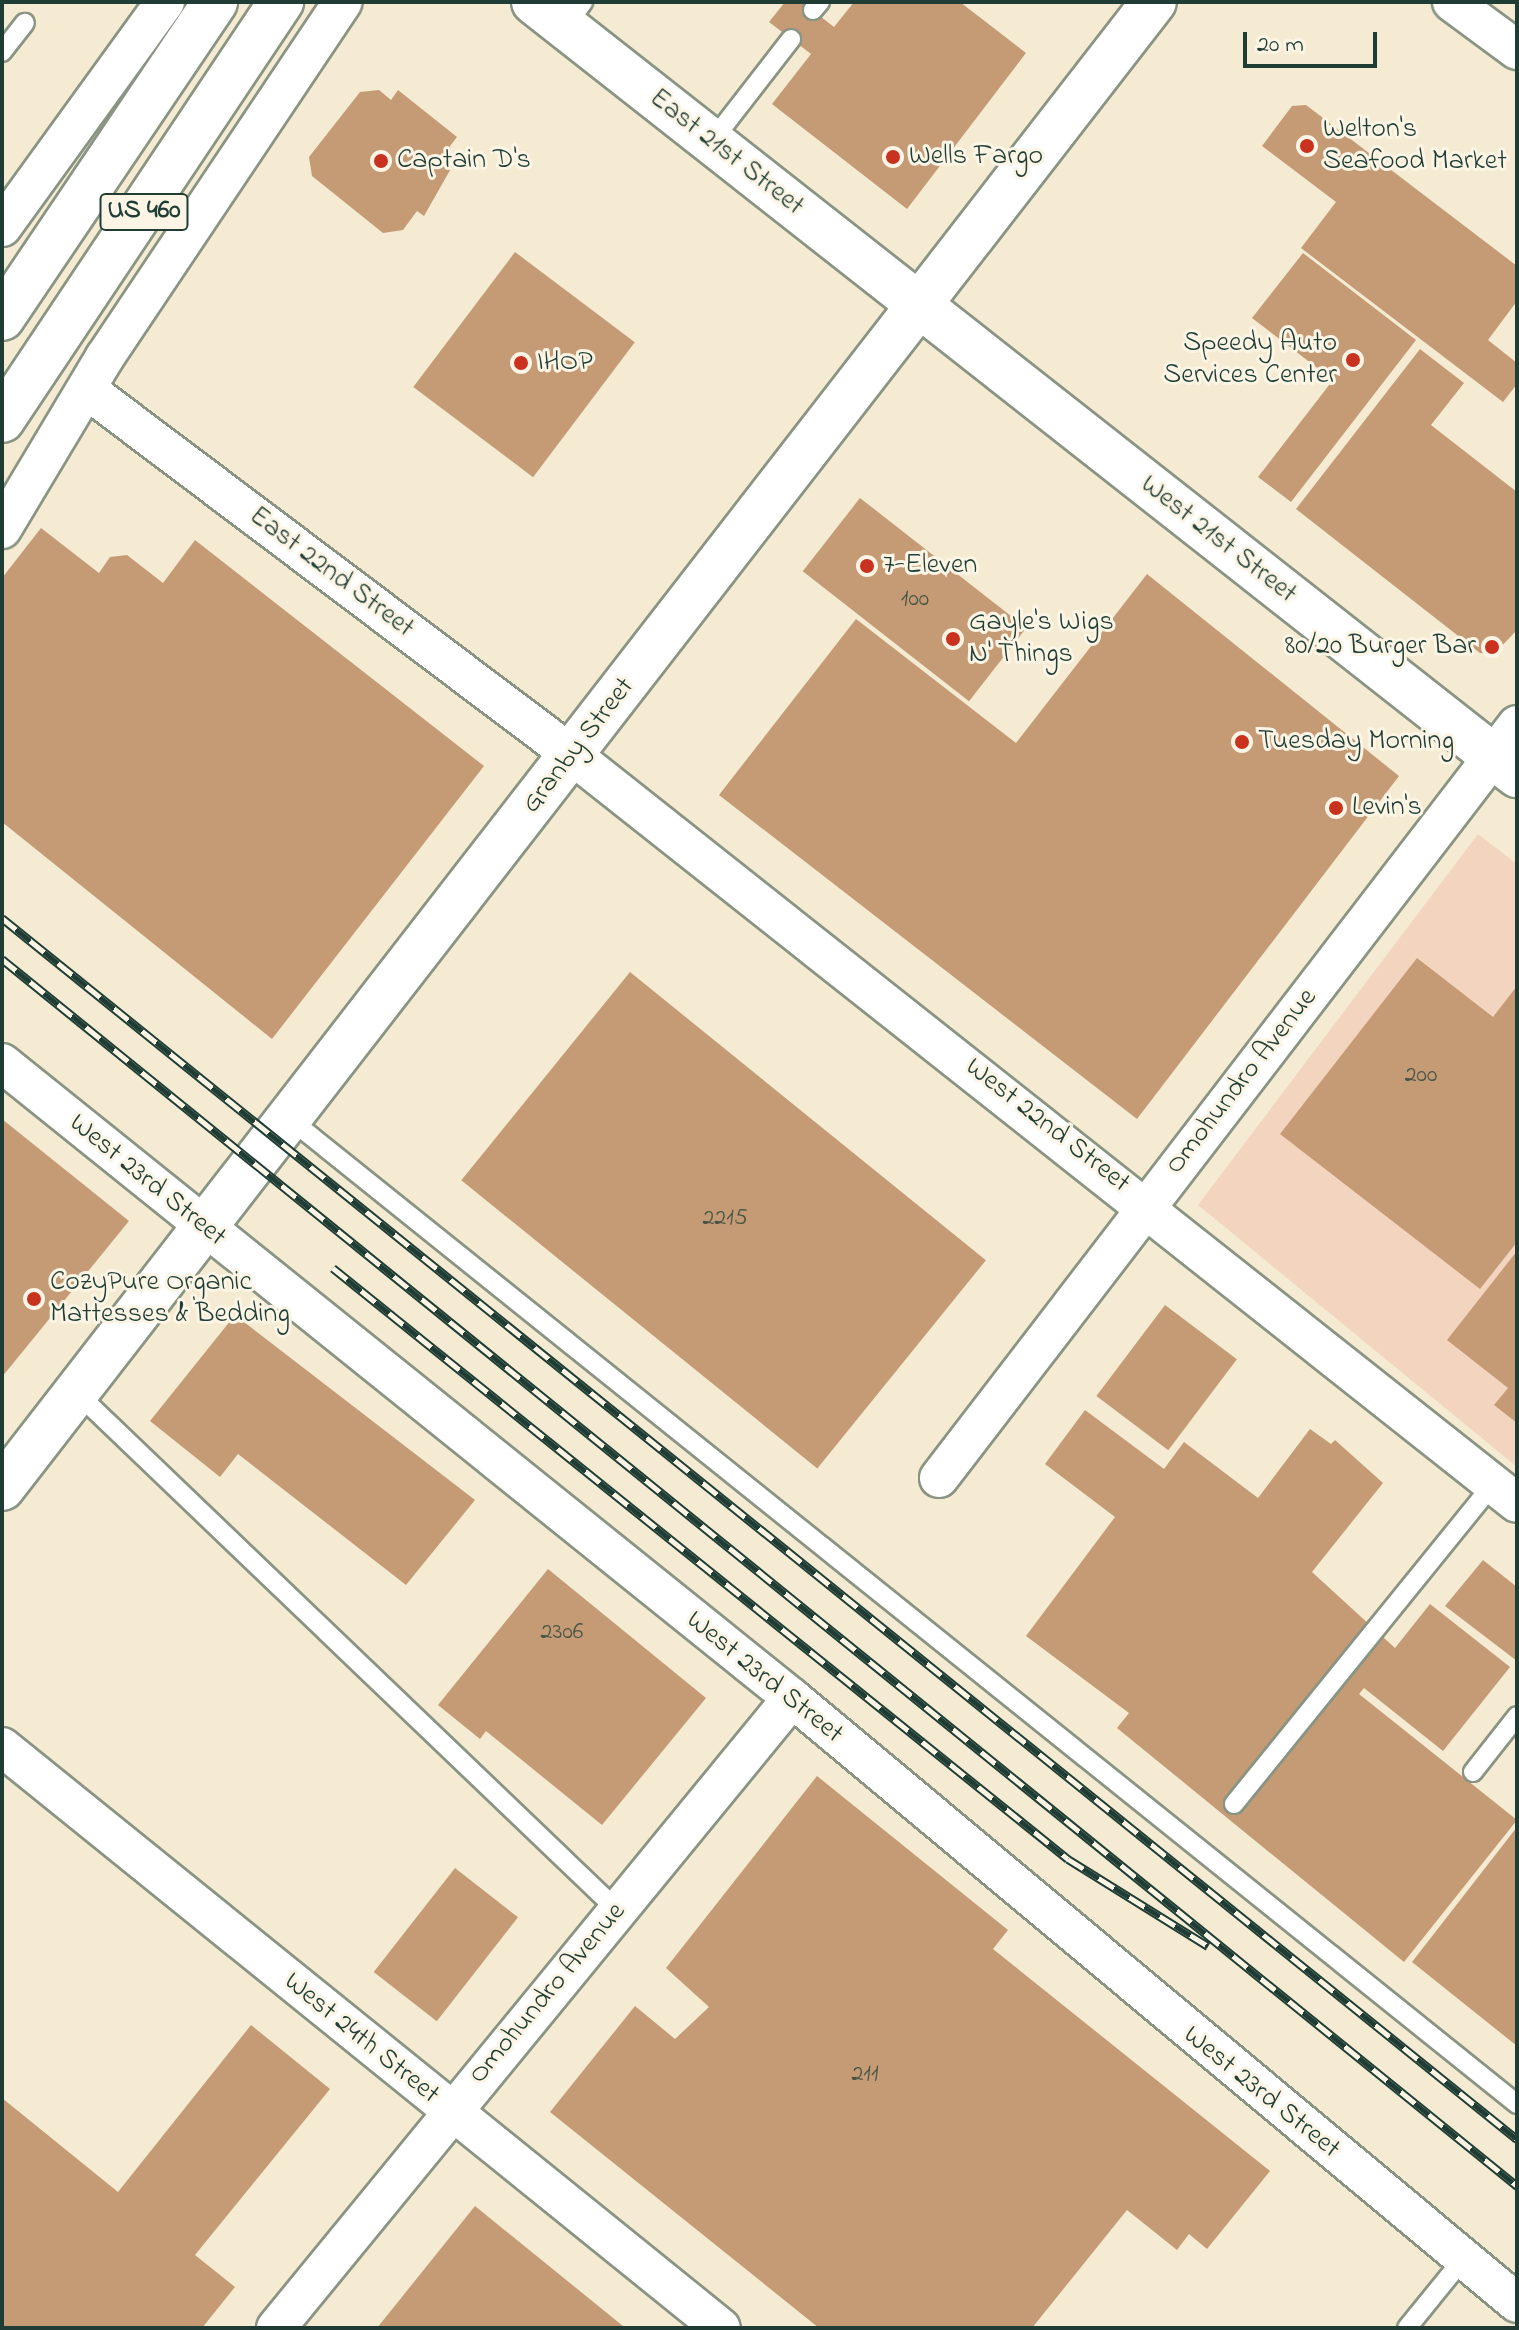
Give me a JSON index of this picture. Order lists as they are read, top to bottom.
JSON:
{
  "streets": {
    "main road": [
      "East 21st Street",
      "US 460",
      "West 21st Street",
      "Granby Street"
    ],
    "street": [
      "East 22nd Street",
      "Omohundro Avenue",
      "West 22nd Street",
      "West 23rd Street",
      "West 24th Street"
    ]
  },
  "crossings": [
    ["East 21st Street", "West 21st Street"],
    ["East 21st Street", "Granby Street"],
    ["West 21st Street", "Granby Street"],
    ["West 21st Street", "Omohundro Avenue"],
    ["East 22nd Street", "Granby Street"],
    ["East 22nd Street", "West 22nd Street"],
    ["Granby Street", "West 22nd Street"],
    ["Granby Street", "West 23rd Street"],
    ["Omohundro Avenue", "West 22nd Street"],
    ["Omohundro Avenue", "West 23rd Street"],
    ["Omohundro Avenue", "West 24th Street"]
  ],
  "places": [
    "Welton's Seafood Market",
    "Wells Fargo",
    "Captain D's",
    "Speedy Auto Services Center",
    "IHOP",
    "7-Eleven",
    "Gayle's Wigs N' Things",
    "80/20 Burger Bar",
    "Tuesday Morning",
    "Levin's",
    "CozyPure Organic Mattesses & Bedding"
  ],
  "house_numbers": [
    "100",
    "200",
    "2215",
    "2306",
    "211"
  ],
  "scale_bar": "20 m"
}
